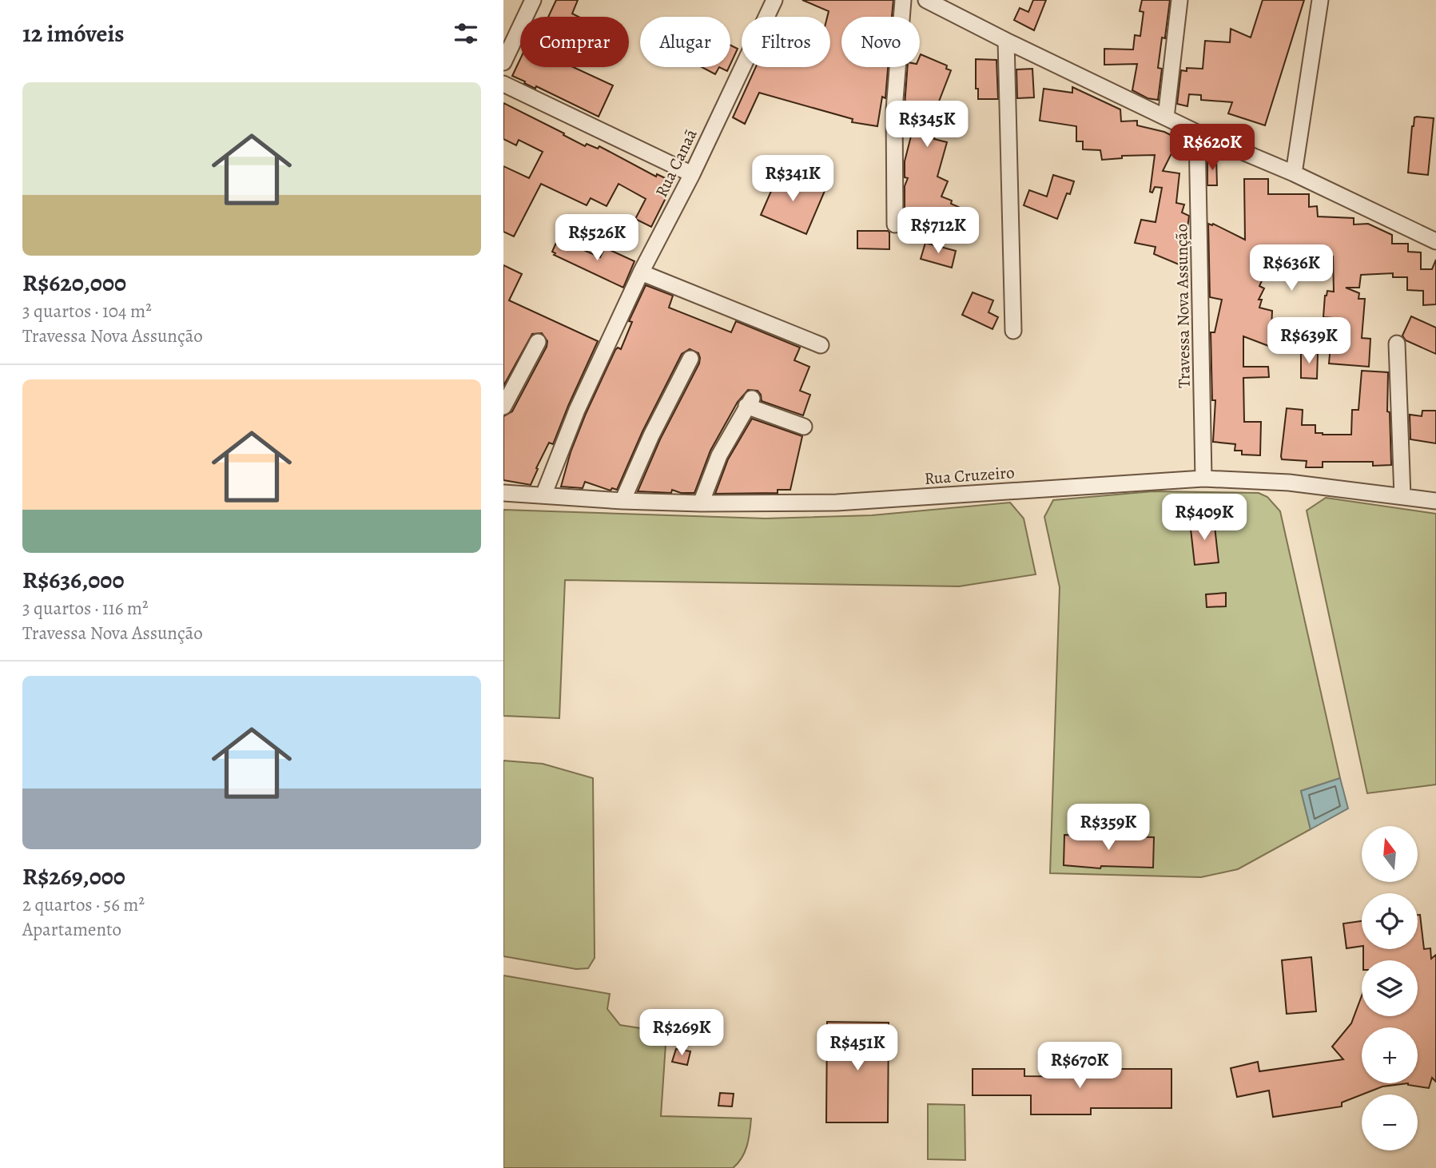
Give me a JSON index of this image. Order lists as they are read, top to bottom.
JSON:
{
  "streets": {
    "street": ["Rua Canaã", "Travessa Nova Assunção", "Rua Cruzeiro"]
  },
  "crossings": [
    ["Rua Canaã", "Rua Cruzeiro"],
    ["Travessa Nova Assunção", "Rua Cruzeiro"]
  ],
  "north": "top",
  "page": {
    "heading": "12 imóveis",
    "chip": [
      "Comprar",
      "Alugar",
      "Filtros",
      "Novo"
    ],
    "list": [
      {
        "name": "R$620,000",
        "note": "3 quartos · 104 m² · Travessa Nova Assunção"
      },
      {
        "name": "R$636,000",
        "note": "3 quartos · 116 m² · Travessa Nova Assunção"
      },
      {
        "name": "R$269,000",
        "note": "2 quartos · 56 m² · Apartamento"
      }
    ],
    "price": [
      "R$345K",
      "R$620K",
      "R$341K",
      "R$712K",
      "R$526K",
      "R$636K",
      "R$639K",
      "R$409K",
      "R$359K",
      "R$269K",
      "R$451K",
      "R$670K"
    ],
    "map_buttons": ["+", "−"]
  }
}
